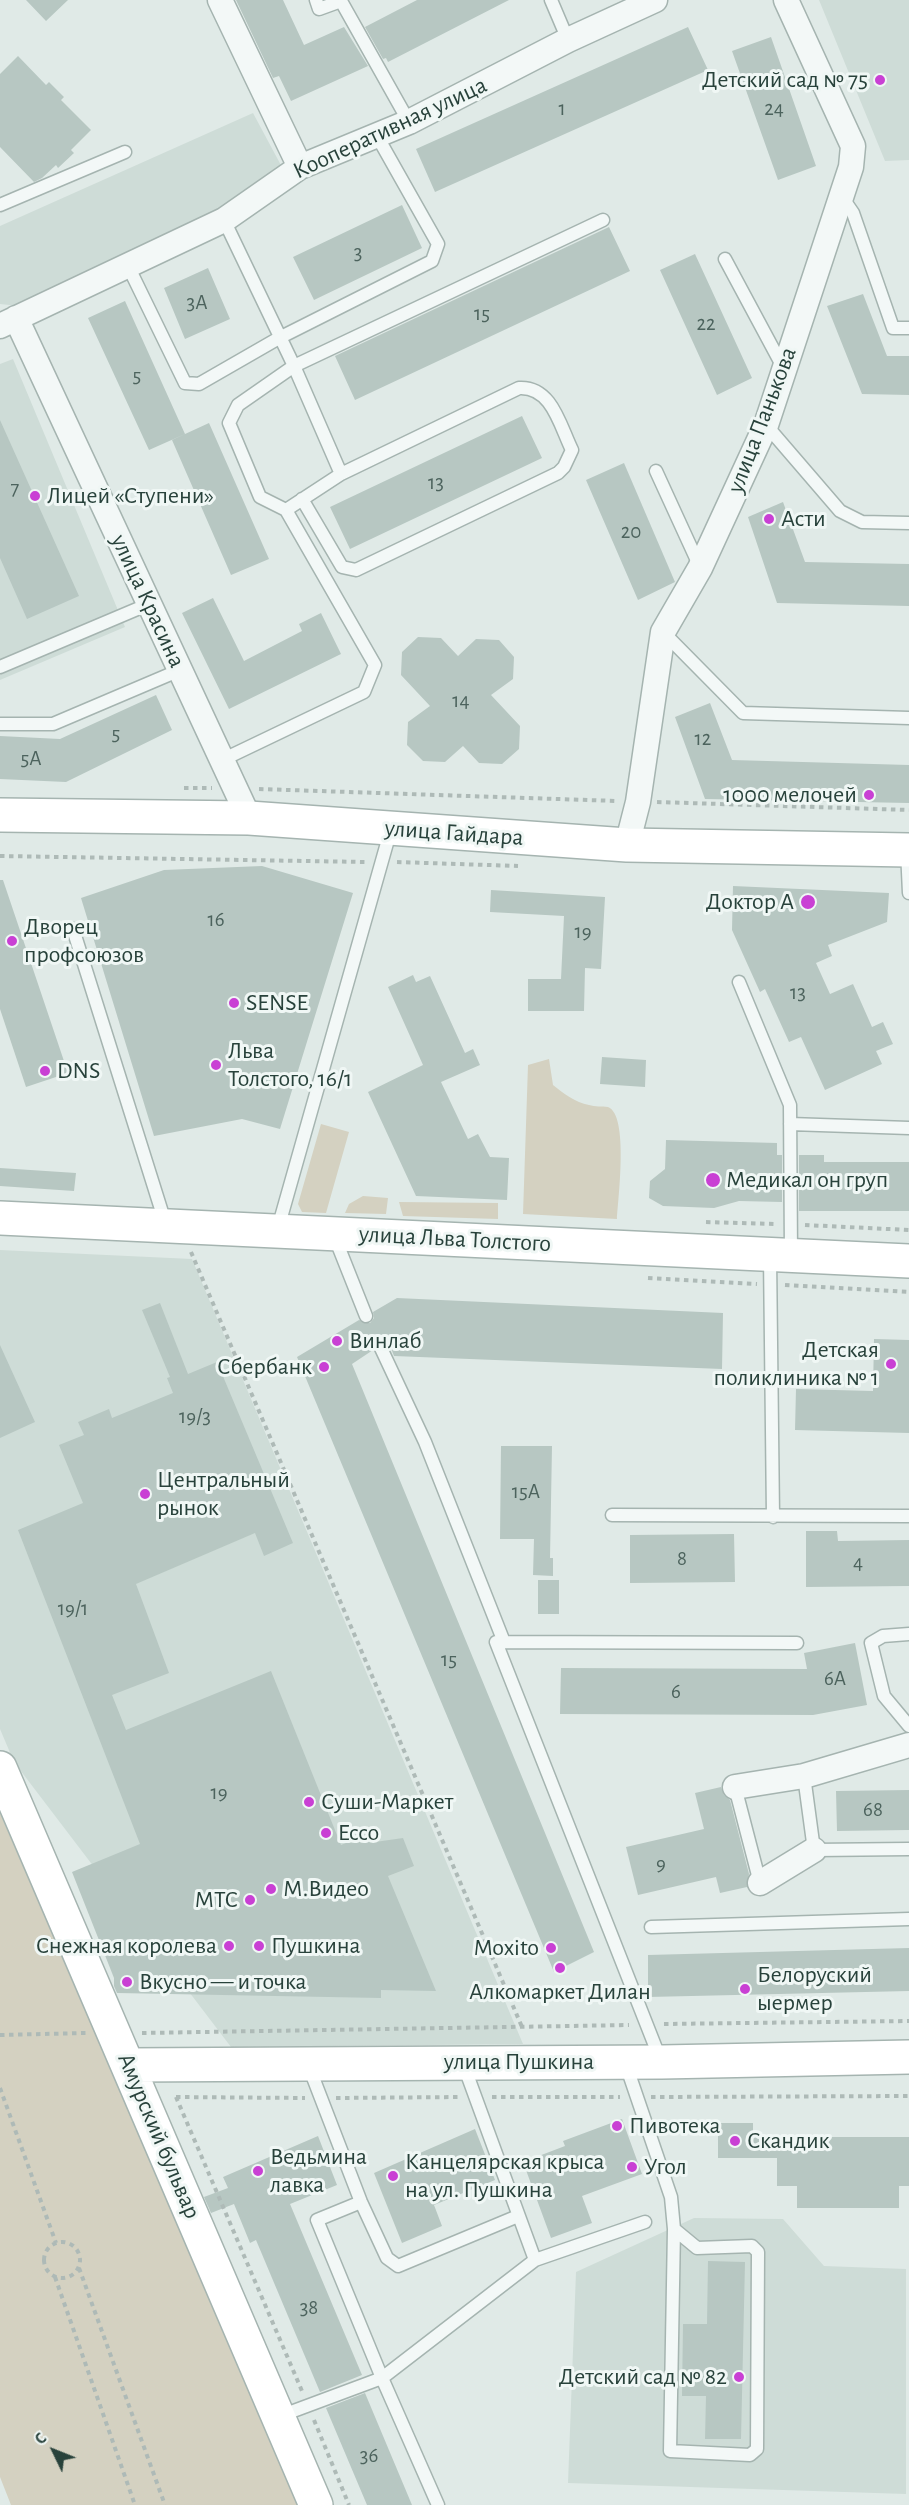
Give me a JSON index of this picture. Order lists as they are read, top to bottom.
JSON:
{
  "streets": {
    "street": [
      "Кооперативная улица",
      "улица Панькова",
      "улица Красина",
      "улица Гайдара",
      "улица Льва Толстого",
      "улица Пушкина",
      "Амурский бульвар"
    ]
  },
  "crossings": [
    ["Кооперативная улица", "улица Красина"],
    ["улица Панькова", "улица Гайдара"],
    ["улица Красина", "улица Гайдара"],
    ["улица Пушкина", "Амурский бульвар"]
  ],
  "places": [
    "Детский сад № 75",
    "Лицей «Ступени»",
    "Асти",
    "1000 мелочей",
    "Доктор А",
    "Дворец профсоюзов",
    "SENSE",
    "Льва Толстого, 16/1",
    "DNS",
    "Медикал он груп",
    "Винлаб",
    "Детская поликлиника № 1",
    "Сбербанк",
    "Центральный рынок",
    "Суши-Маркет",
    "Ecco",
    "М.Видео",
    "МТС",
    "Снежная королева",
    "Пушкина",
    "Moxito",
    "Алкомаркет Дилан",
    "Вкусно — и точка",
    "Белоруский ыермер",
    "Пивотека",
    "Скандик",
    "Угол",
    "Ведьмина лавка",
    "Канцелярская крыса на ул. Пушкина",
    "Детский сад № 82"
  ],
  "house_numbers": [
    "1",
    "24",
    "3",
    "3А",
    "15",
    "22",
    "5",
    "13",
    "7",
    "20",
    "14",
    "5",
    "12",
    "5А",
    "16",
    "19",
    "13",
    "19/3",
    "15А",
    "8",
    "4",
    "19/1",
    "15",
    "6А",
    "6",
    "19",
    "68",
    "9",
    "38",
    "36"
  ],
  "north": "top left"
}
